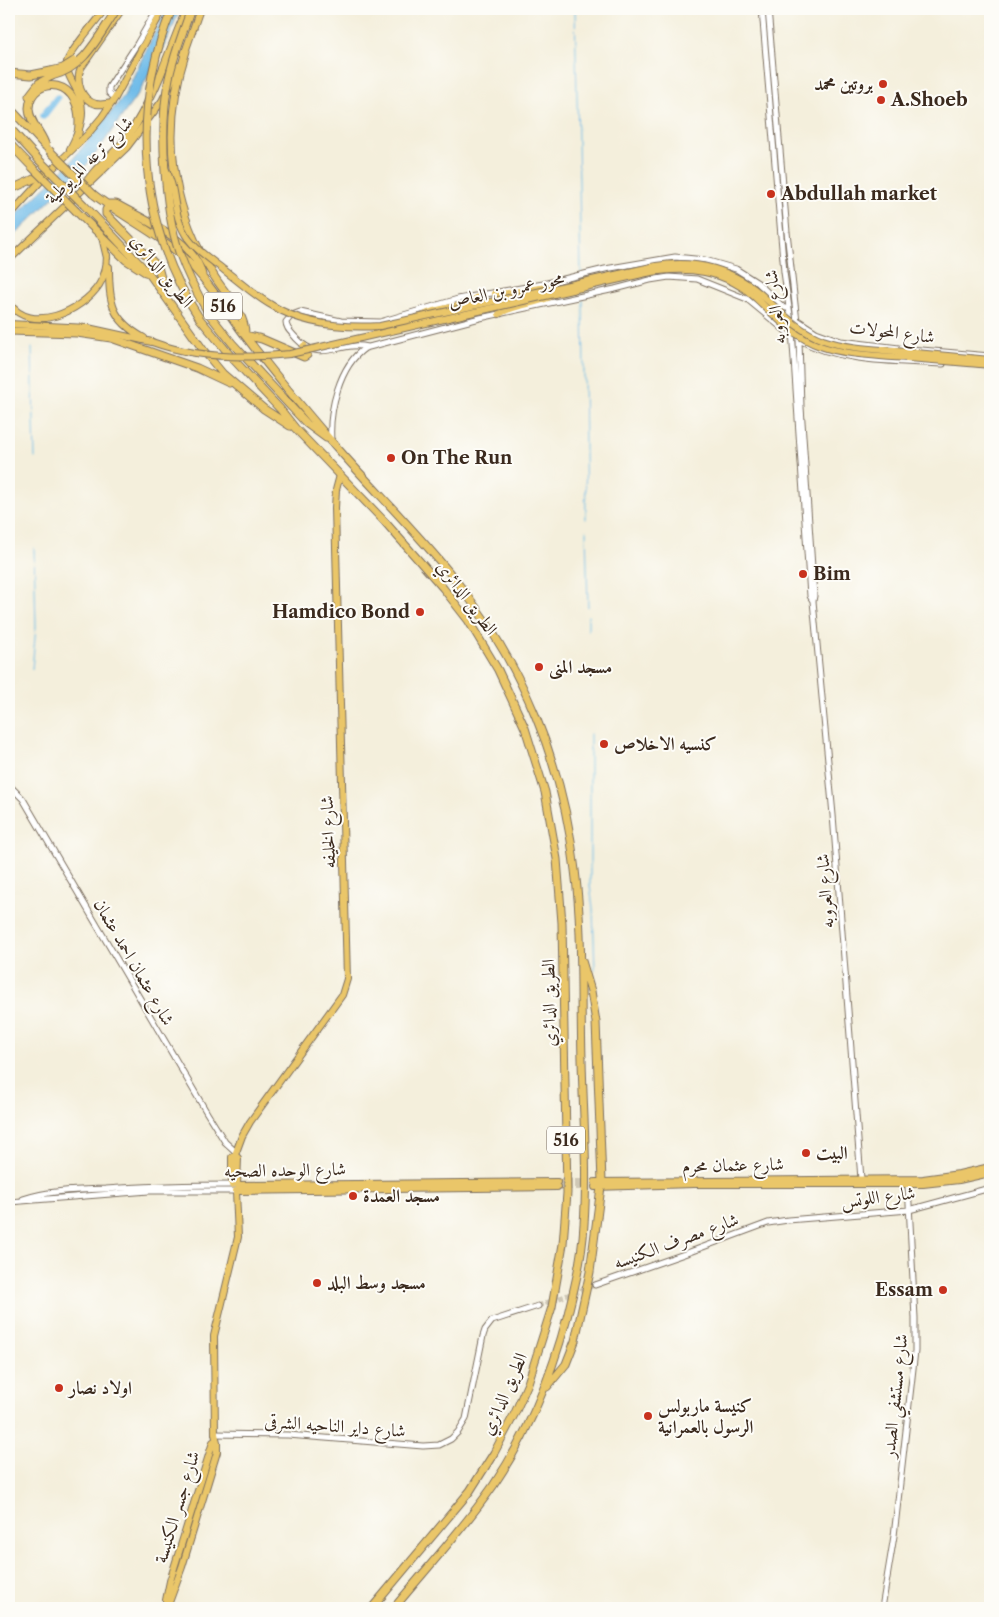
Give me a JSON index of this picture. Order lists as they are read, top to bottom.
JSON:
{
  "streets": {
    "highway": ["الطريق الدائري", "516"],
    "main road": [
      "شارع ترعه المريوطية",
      "محور عمرو بن العاص",
      "شارع الخليفه",
      "شارع عثمان محرم",
      "شارع الوحده الصحيه",
      "شارع جسر الكنيسة"
    ],
    "street": [
      "شارع العروبه",
      "شارع المحولات",
      "شارع عثمان احمد عثمان",
      "شارع اللوتس",
      "شارع مصرف الكنيسه",
      "شارع مستشفي الصدر",
      "شارع داير الناحيه الشرقى"
    ]
  },
  "crossings": [
    ["الطريق الدائري", "محور عمرو بن العاص"],
    ["الطريق الدائري", "شارع الخليفه"],
    ["محور عمرو بن العاص", "شارع المحولات"],
    ["شارع العروبه", "شارع المحولات"],
    ["شارع العروبه", "شارع عثمان محرم"],
    ["شارع الخليفه", "شارع عثمان احمد عثمان"],
    ["شارع الخليفه", "شارع الوحده الصحيه"],
    ["شارع الخليفه", "شارع داير الناحيه الشرقى"],
    ["شارع الخليفه", "شارع جسر الكنيسة"],
    ["شارع عثمان محرم", "شارع مستشفي الصدر"],
    ["شارع اللوتس", "شارع مصرف الكنيسه"],
    ["شارع اللوتس", "شارع مستشفي الصدر"],
    ["شارع داير الناحيه الشرقى", "شارع جسر الكنيسة"]
  ],
  "places": [
    "بروتين محمد",
    "A.Shoeb",
    "Abdullah market",
    "On The Run",
    "Bim",
    "Hamdico Bond",
    "مسجد المنى",
    "كنسيه الاخلاص",
    "البيت",
    "مسجد العمدة",
    "مسجد وسط البلد",
    "Essam",
    "اولاد نصار",
    "كنيسة ماربولس الرسول بالعمرانية"
  ]
}
